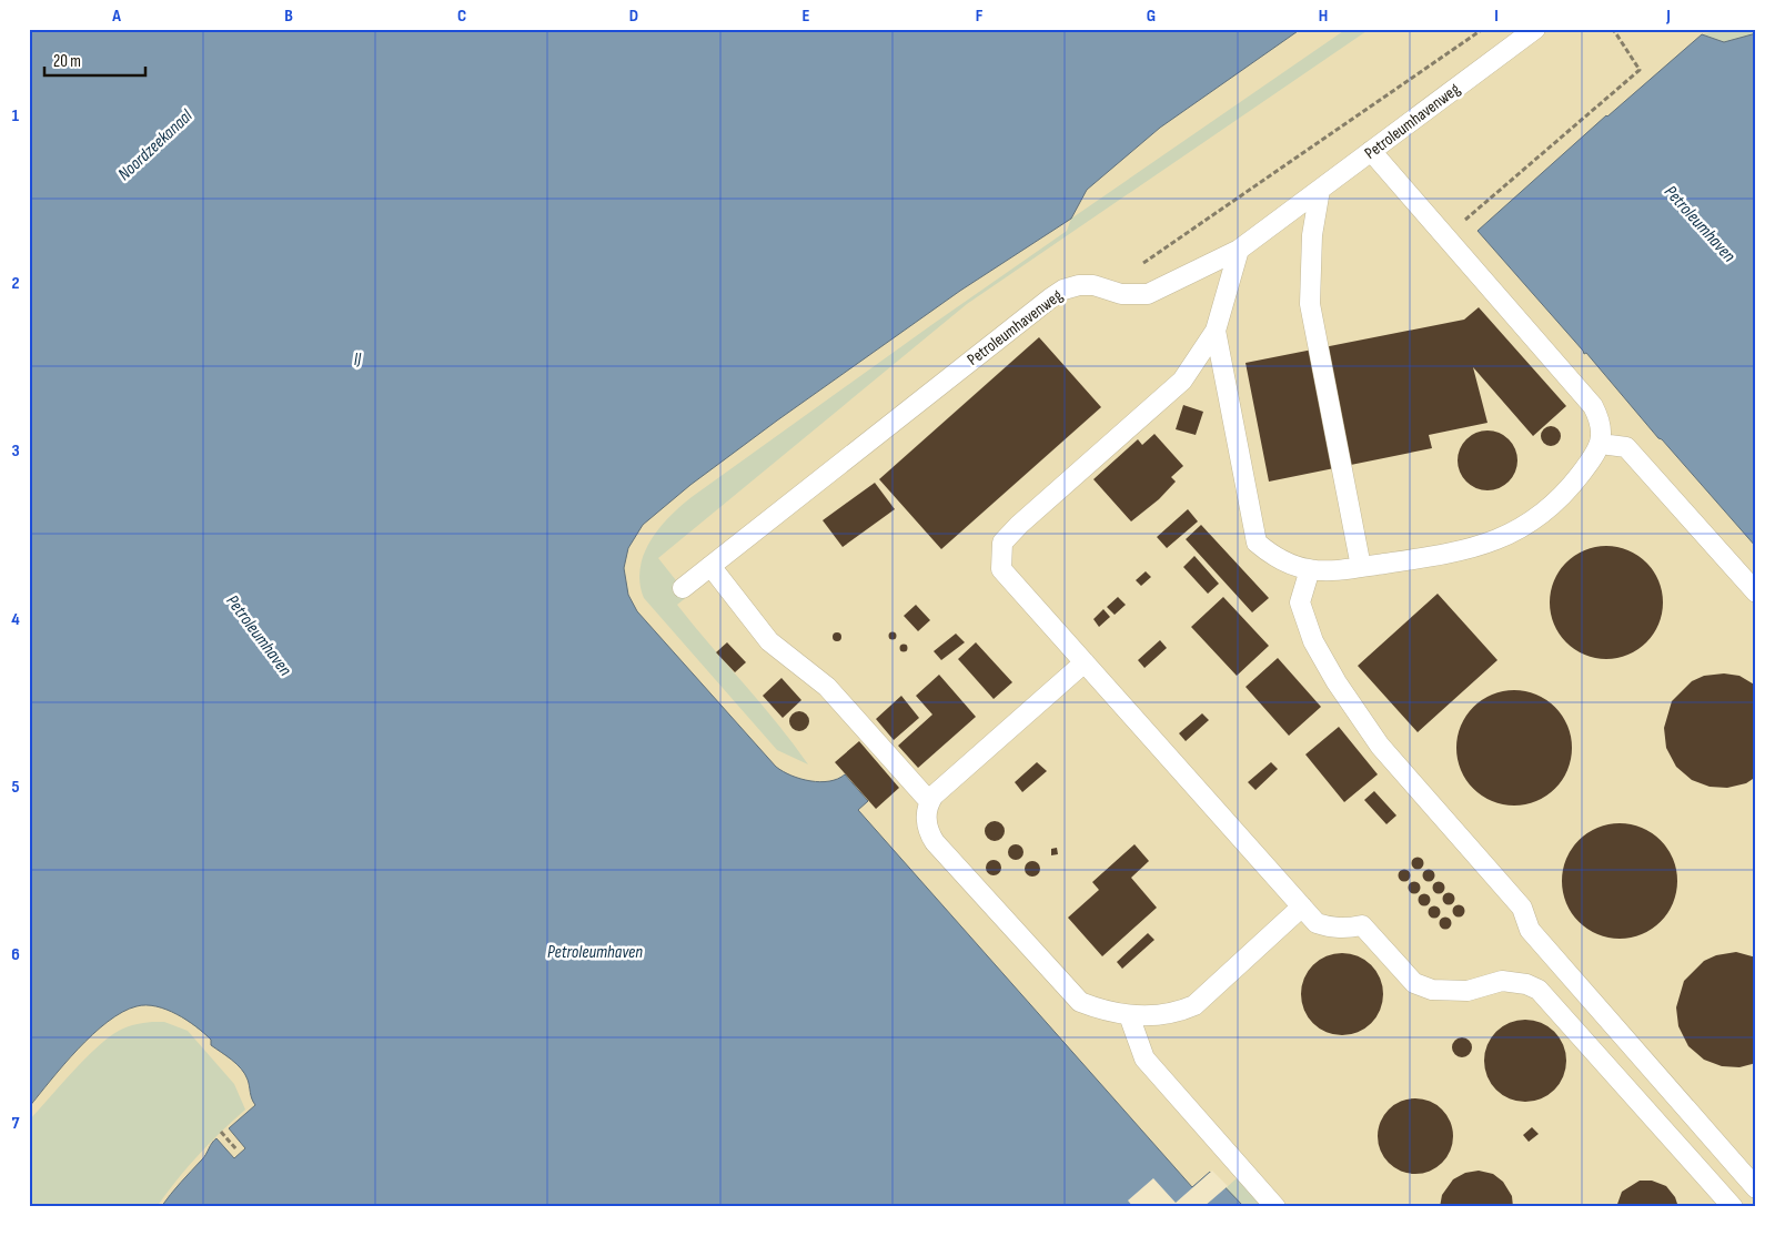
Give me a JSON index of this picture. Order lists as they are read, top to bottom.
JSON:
{
  "streets": {
    "lane": ["Petroleumhavenweg"]
  },
  "water": ["Noordzeekanaal", "Petroleumhaven", "IJ"],
  "scale_bar": "20 m",
  "grid": {
    "columns": [
      "A",
      "B",
      "C",
      "D",
      "E",
      "F",
      "G",
      "H",
      "I",
      "J"
    ],
    "rows": [
      "1",
      "2",
      "3",
      "4",
      "5",
      "6",
      "7"
    ]
  }
}
